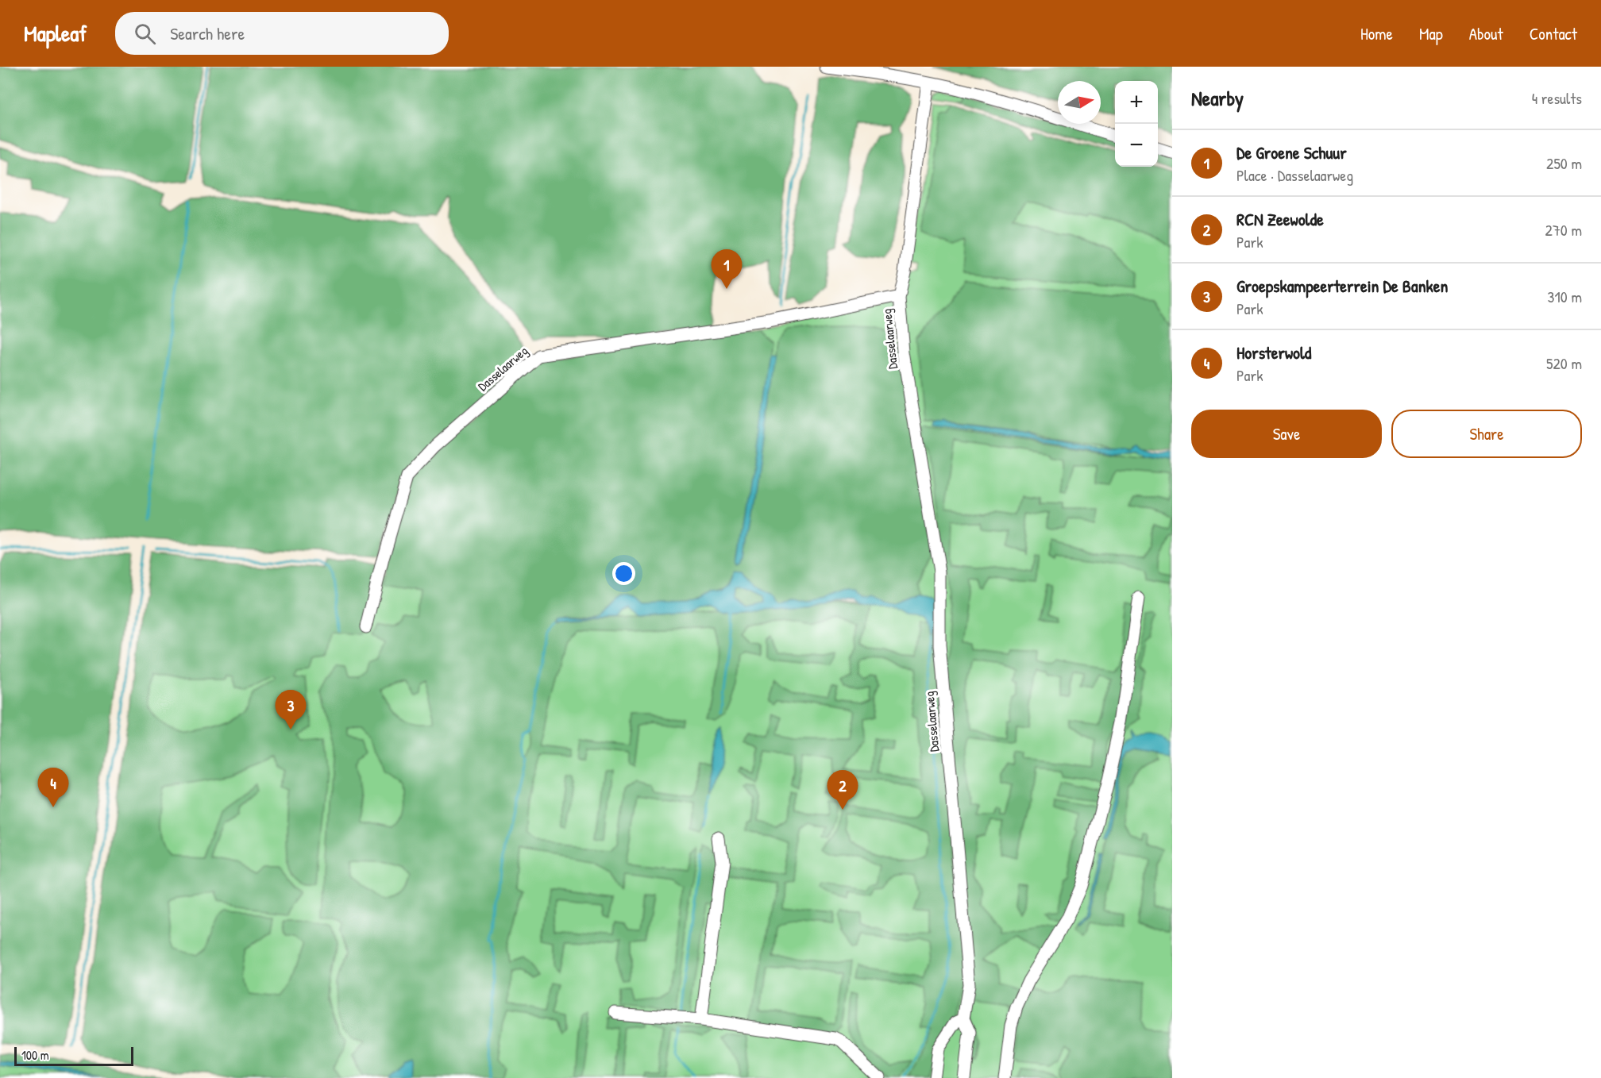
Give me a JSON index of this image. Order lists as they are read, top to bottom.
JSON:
{
  "streets": {
    "street": ["Dasselaarweg"]
  },
  "scale_bar": "100 m",
  "north": "right",
  "page": {
    "header": "Mapleaf",
    "search": "Search here",
    "nav": [
      "Home",
      "Map",
      "About",
      "Contact"
    ],
    "heading": ["Nearby", "4 results"],
    "map_buttons": ["+", "−"],
    "list": [
      {
        "mark": "1",
        "name": "De Groene Schuur",
        "note": "Place · Dasselaarweg",
        "value": "250 m"
      },
      {
        "mark": "2",
        "name": "RCN Zeewolde",
        "note": "Park",
        "value": "270 m"
      },
      {
        "mark": "3",
        "name": "Groepskampeerterrein De Banken",
        "note": "Park",
        "value": "310 m"
      },
      {
        "mark": "4",
        "name": "Horsterwold",
        "note": "Park",
        "value": "520 m"
      }
    ],
    "pins": [
      "1",
      "3",
      "4",
      "2"
    ],
    "buttons": ["Save", "Share"],
    "scale": "100 m"
  }
}
